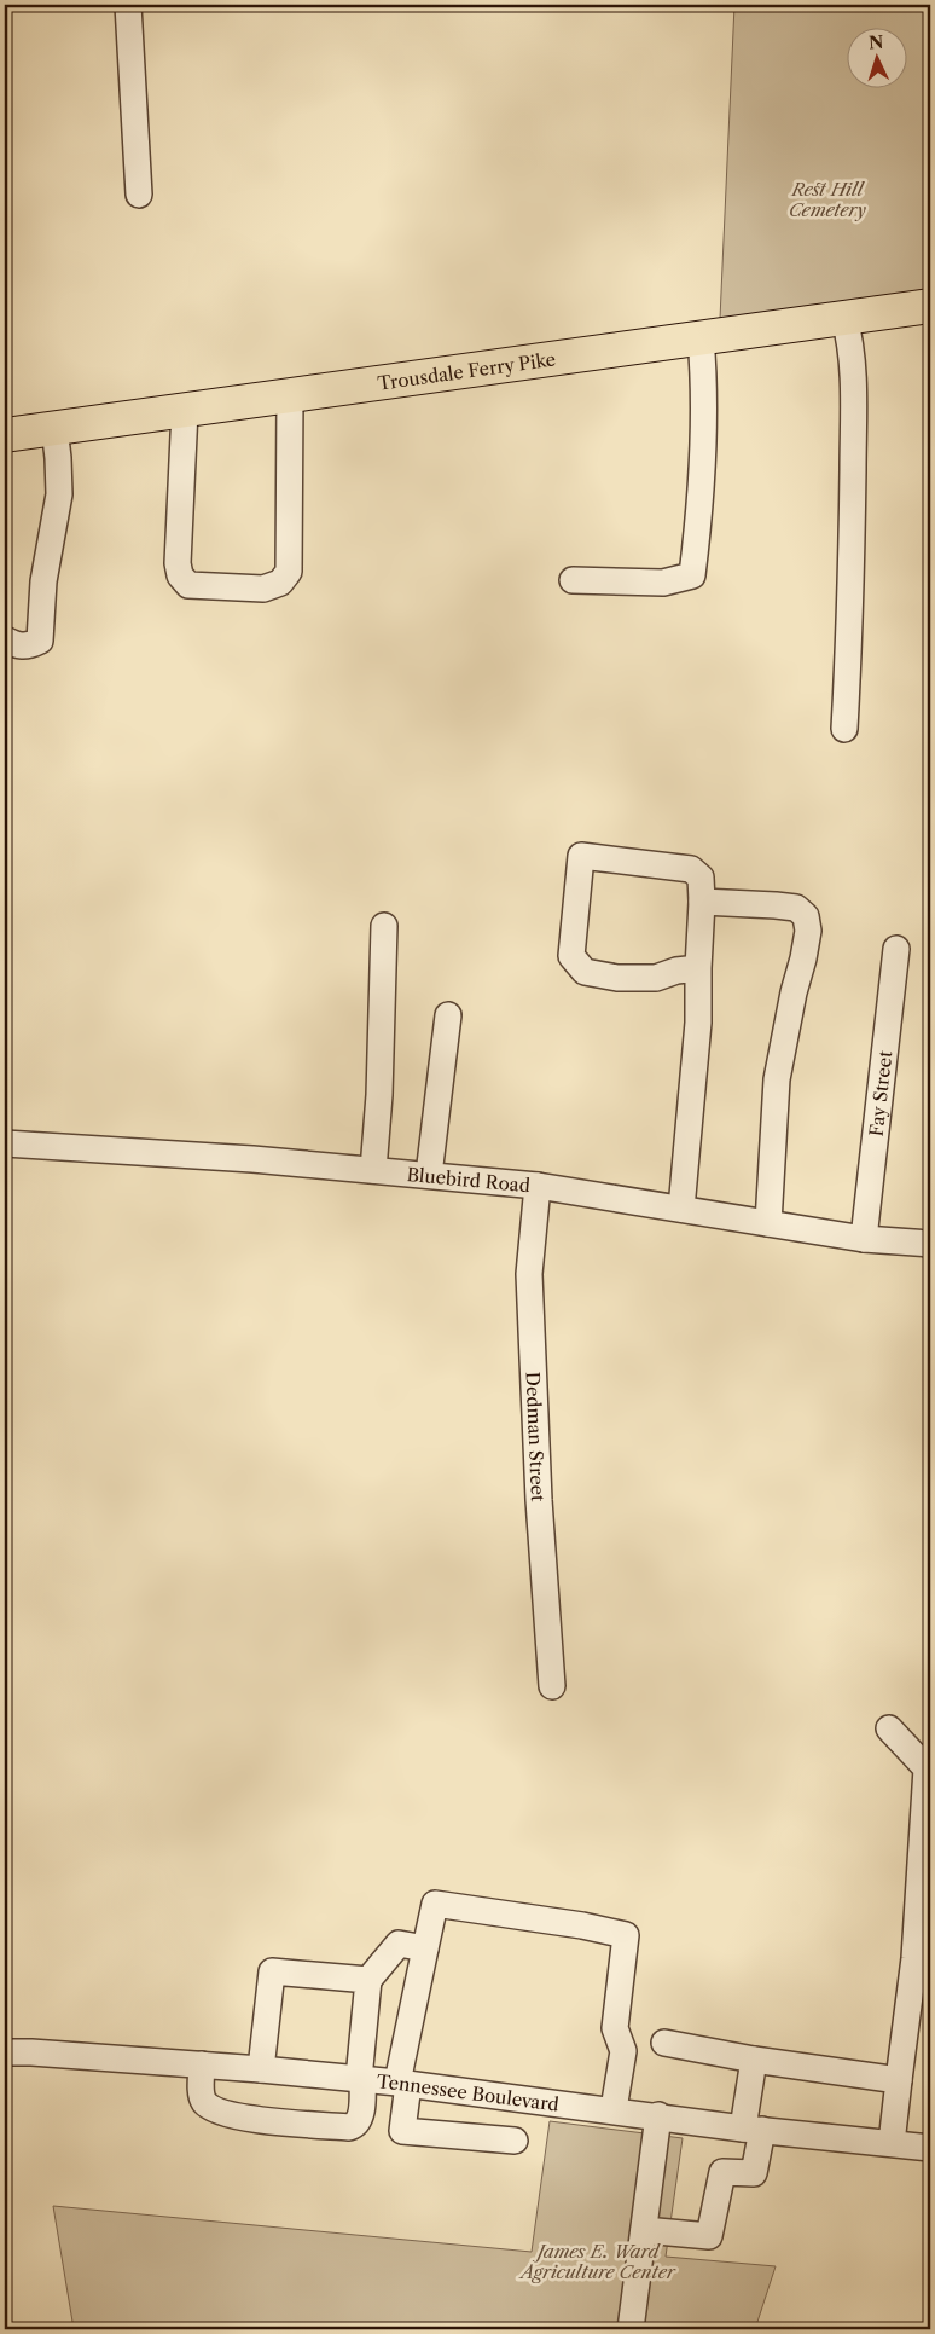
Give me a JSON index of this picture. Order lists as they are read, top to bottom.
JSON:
{
  "streets": {
    "main road": ["Trousdale Ferry Pike"],
    "street": [
      "Fay Street",
      "Bluebird Road",
      "Dedman Street",
      "Tennessee Boulevard"
    ]
  },
  "crossings": [
    ["Fay Street", "Bluebird Road"],
    ["Bluebird Road", "Dedman Street"]
  ],
  "parks": ["Rest Hill Cemetery", "James E. Ward Agriculture Center"],
  "north": "top"
}
